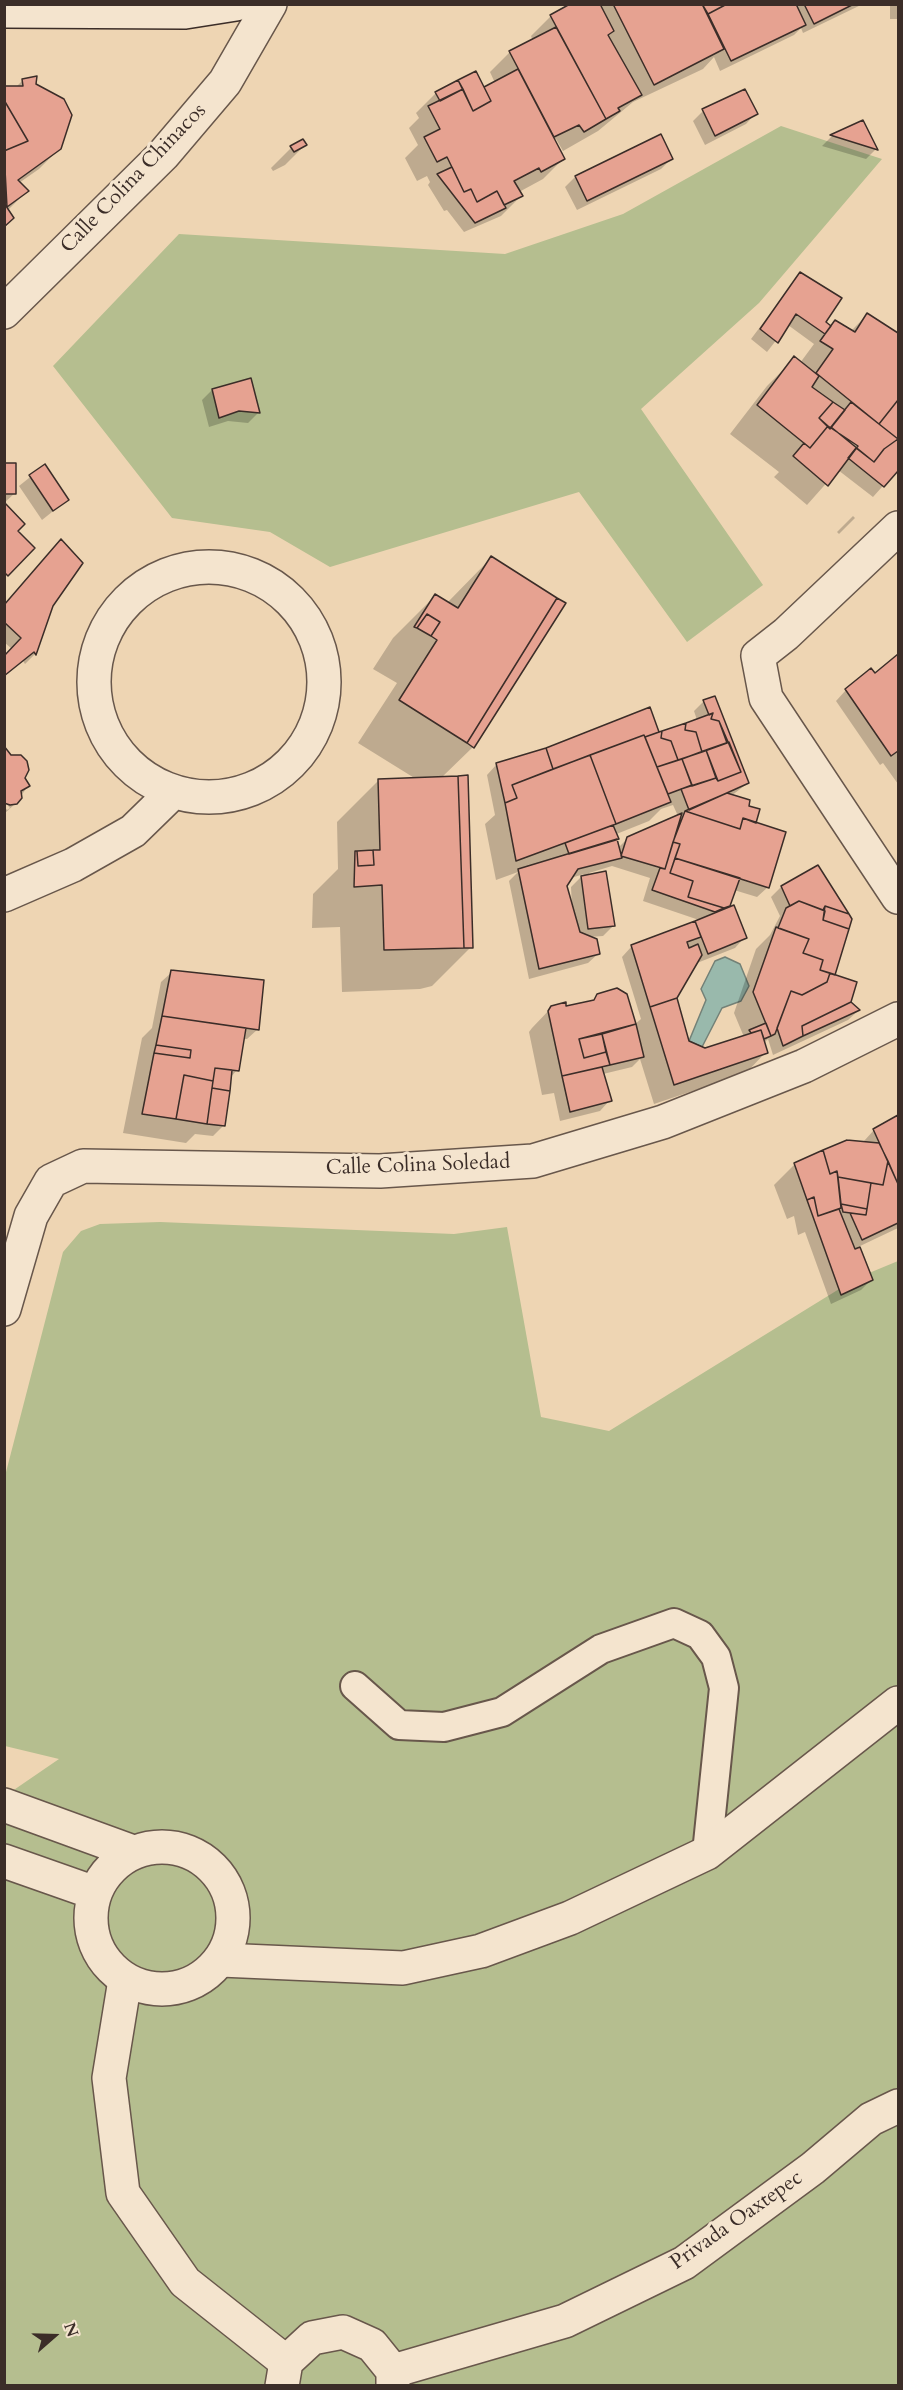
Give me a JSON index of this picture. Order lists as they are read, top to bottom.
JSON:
{
  "streets": {
    "street": ["Calle Colina Chinacos", "Calle Colina Soledad", "Privada Oaxtepec"]
  },
  "north": "right"
}
